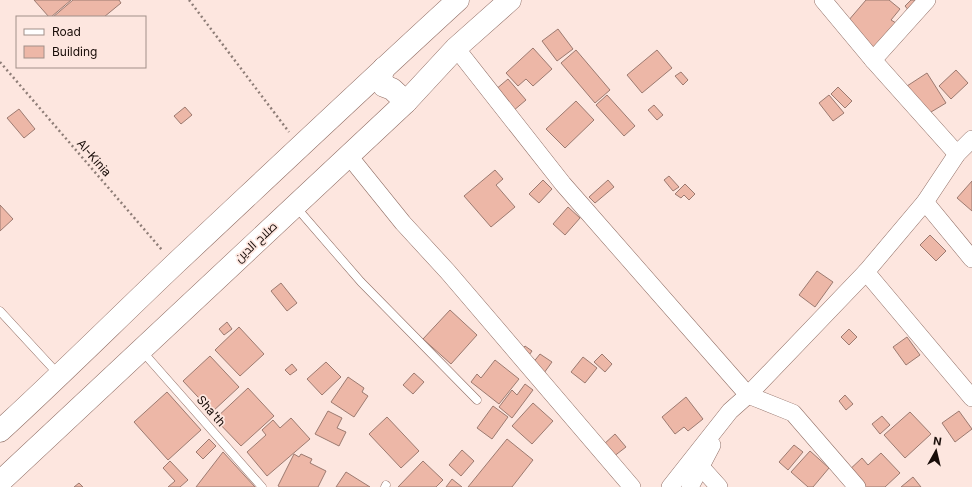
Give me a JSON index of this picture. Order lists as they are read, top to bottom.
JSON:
{
  "streets": {
    "highway": ["صلاح الدين"],
    "lane": ["Sha'th"],
    "path": ["Al-Kinia"]
  },
  "crossings": [
    ["صلاح الدين", "Sha'th"]
  ],
  "legend": ["Road", "Building"],
  "north": "top"
}
